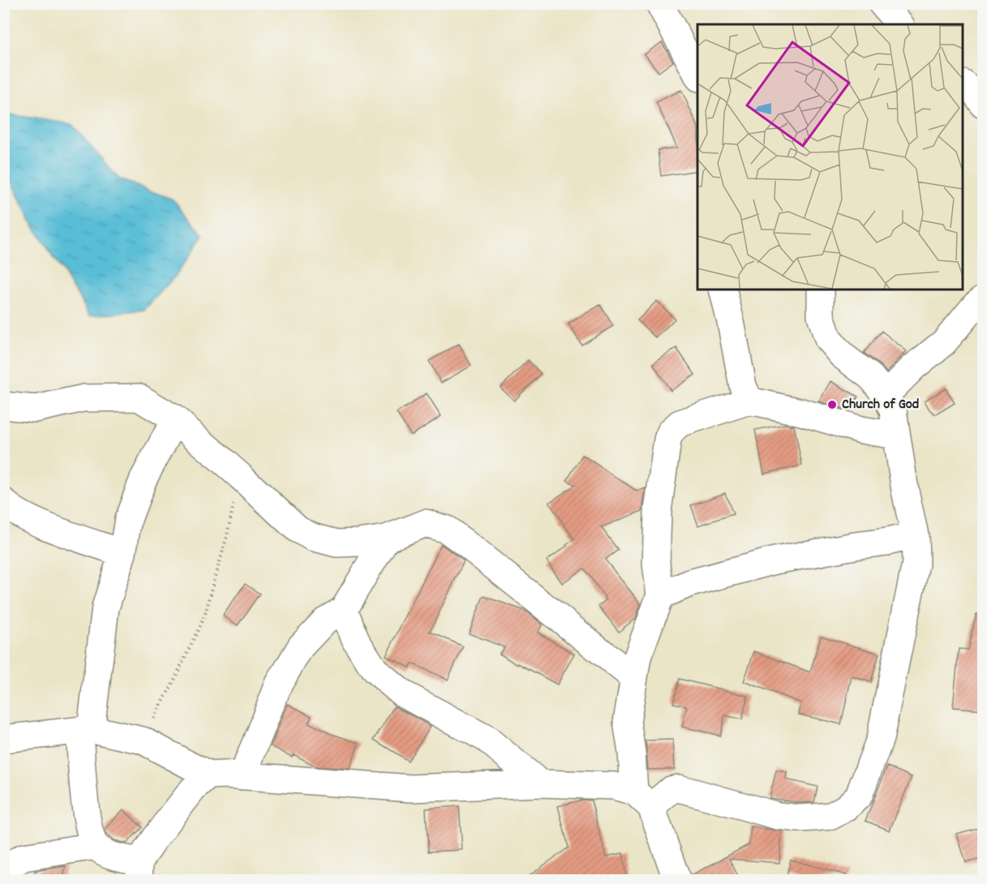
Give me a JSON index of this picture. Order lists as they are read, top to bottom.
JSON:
{
  "places": ["Church of God"]
}
